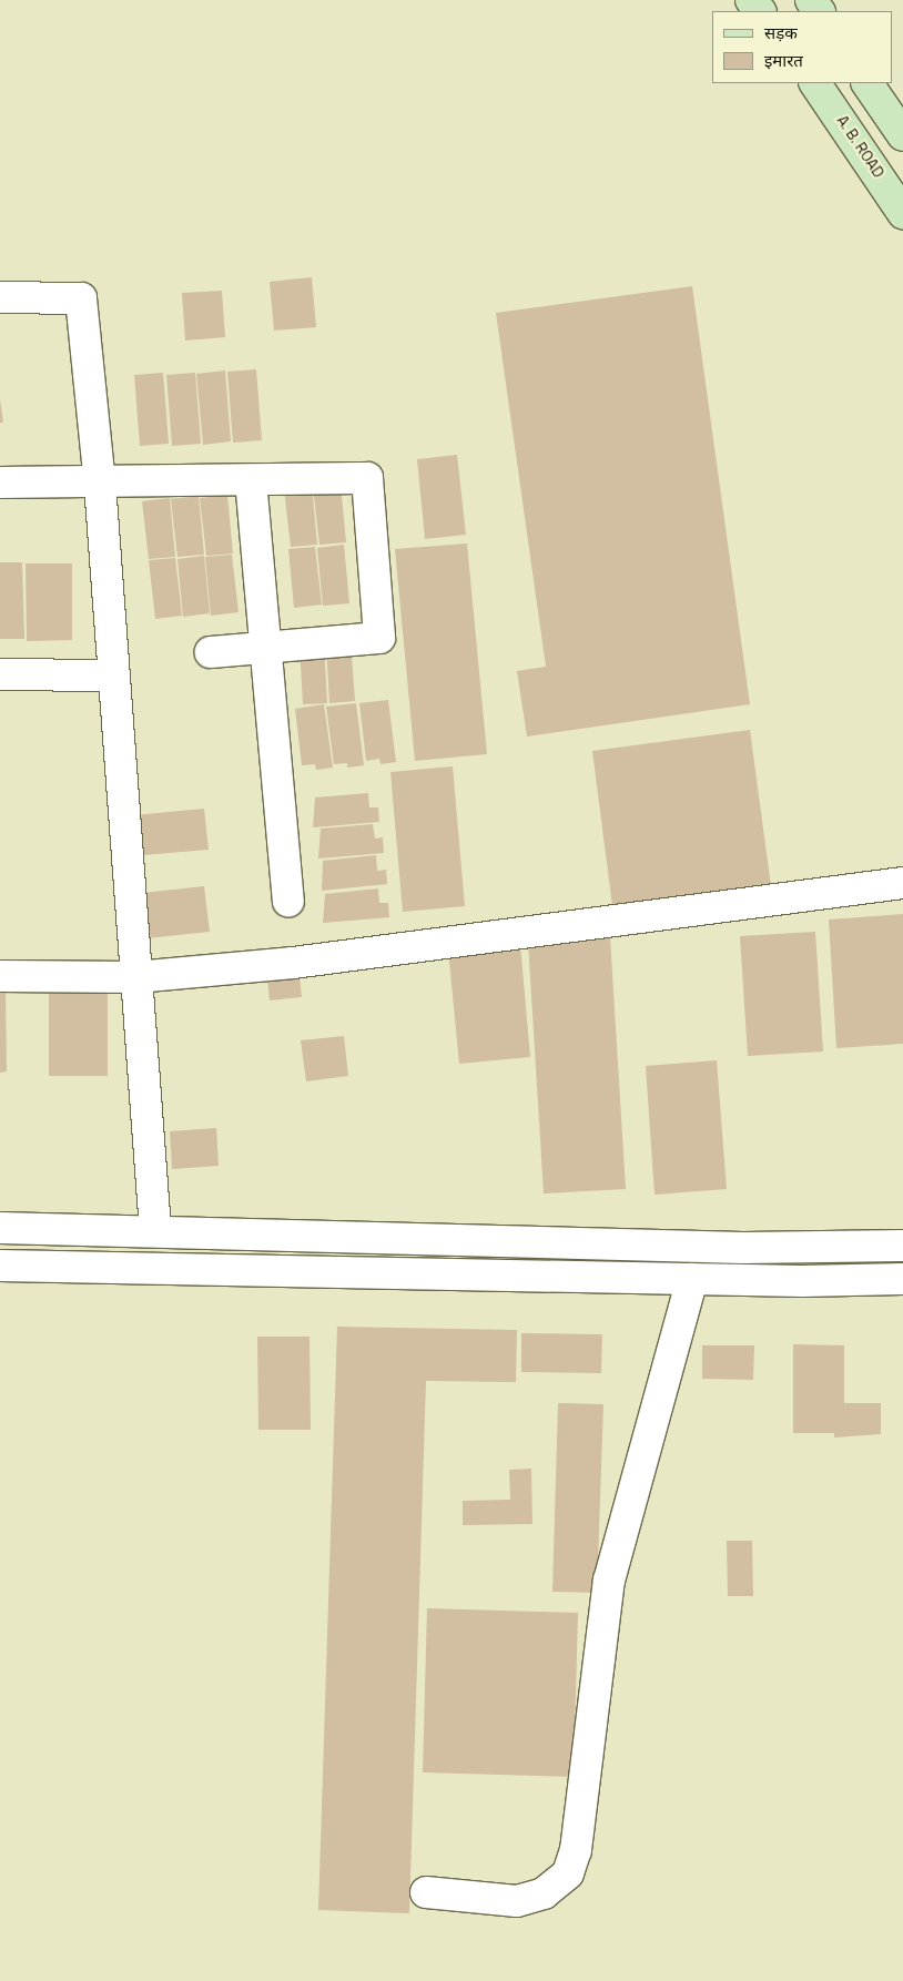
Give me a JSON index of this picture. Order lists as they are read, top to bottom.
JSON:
{
  "streets": {
    "main road": ["A. B. ROAD"]
  },
  "legend": ["सड़क", "इमारत"]
}
